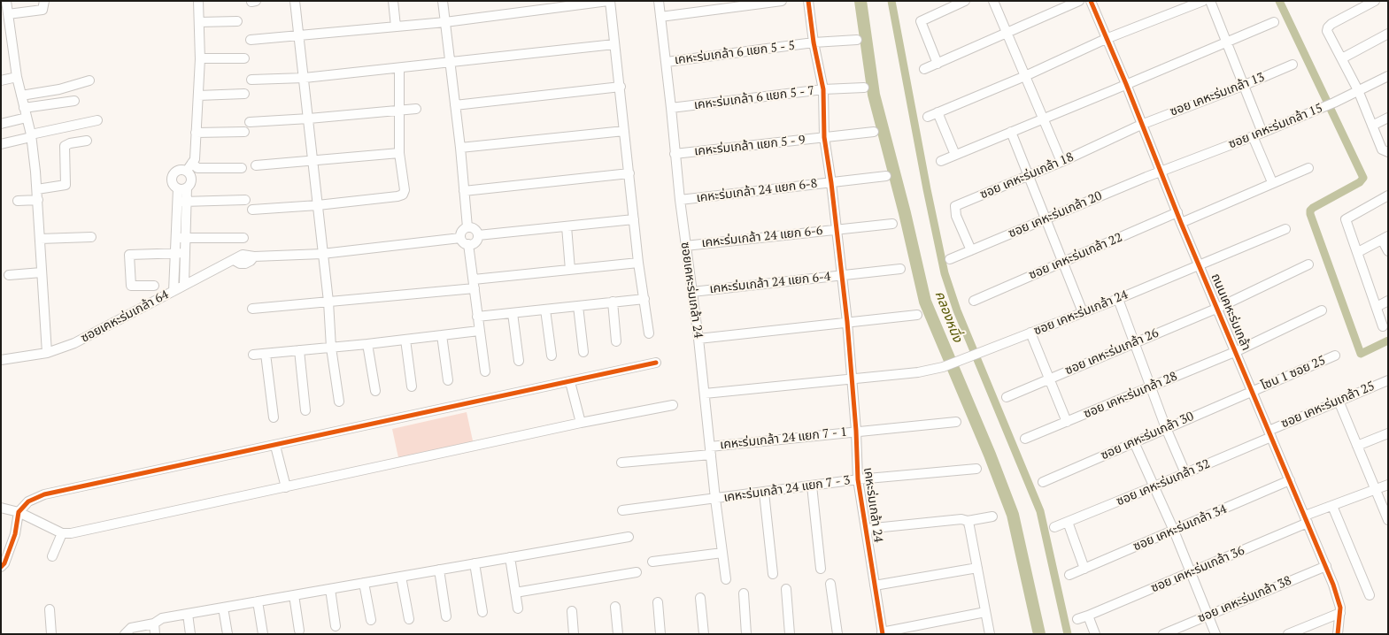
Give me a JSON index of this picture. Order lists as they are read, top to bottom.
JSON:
{
  "streets": {
    "street": [
      "เคหะร่มเกล้า 6 แยก 5 - 5",
      "ซอย เคหะร่มเกล้า 13",
      "เคหะร่มเกล้า 6 แยก 5 - 7",
      "ซอย เคหะร่มเกล้า 15",
      "เคหะร่มเกล้า แยก 5 - 9",
      "ซอย เคหะร่มเกล้า 18",
      "เคหะร่มเกล้า 24 แยก 6-8",
      "ซอย เคหะร่มเกล้า 20",
      "เคหะร่มเกล้า 24 แยก 6-6",
      "ซอย เคหะร่มเกล้า 22",
      "เคหะร่มเกล้า 24 แยก 6-4",
      "ซอยเคหะร่มเกล้า 24",
      "ถนนเคหะร่มเกล้า",
      "ซอย เคหะร่มเกล้า 24",
      "ซอยเคหะร่มเกล้า 64",
      "ซอย เคหะร่มเกล้า 26",
      "โซน 1 ซอย 25",
      "ซอย เคหะร่มเกล้า 28",
      "ซอย เคหะร่มเกล้า 25",
      "ซอย เคหะร่มเกล้า 30",
      "เคหะร่มเกล้า 24 แยก 7 - 1",
      "ซอย เคหะร่มเกล้า 32",
      "เคหะร่มเกล้า 24 แยก 7 - 3",
      "เคหะร่มเกล้า 24",
      "ซอย เคหะร่มเกล้า 34",
      "ซอย เคหะร่มเกล้า 36",
      "ซอย เคหะร่มเกล้า 38"
    ]
  },
  "crossings": [
    ["เคหะร่มเกล้า 6 แยก 5 - 5", "ซอยเคหะร่มเกล้า 24"],
    ["เคหะร่มเกล้า 6 แยก 5 - 5", "เคหะร่มเกล้า 24"],
    ["ซอย เคหะร่มเกล้า 13", "ซอย เคหะร่มเกล้า 18"],
    ["ซอย เคหะร่มเกล้า 13", "ถนนเคหะร่มเกล้า"],
    ["เคหะร่มเกล้า 6 แยก 5 - 7", "ซอยเคหะร่มเกล้า 24"],
    ["เคหะร่มเกล้า 6 แยก 5 - 7", "เคหะร่มเกล้า 24"],
    ["ซอย เคหะร่มเกล้า 15", "ซอย เคหะร่มเกล้า 20"],
    ["ซอย เคหะร่มเกล้า 15", "ถนนเคหะร่มเกล้า"],
    ["เคหะร่มเกล้า แยก 5 - 9", "ซอยเคหะร่มเกล้า 24"],
    ["เคหะร่มเกล้า แยก 5 - 9", "เคหะร่มเกล้า 24"],
    ["ซอย เคหะร่มเกล้า 18", "ซอย เคหะร่มเกล้า 20"],
    ["ซอย เคหะร่มเกล้า 18", "ถนนเคหะร่มเกล้า"],
    ["เคหะร่มเกล้า 24 แยก 6-8", "ซอยเคหะร่มเกล้า 24"],
    ["เคหะร่มเกล้า 24 แยก 6-8", "เคหะร่มเกล้า 24"],
    ["ซอย เคหะร่มเกล้า 20", "ถนนเคหะร่มเกล้า"],
    ["เคหะร่มเกล้า 24 แยก 6-6", "ซอยเคหะร่มเกล้า 24"],
    ["เคหะร่มเกล้า 24 แยก 6-6", "เคหะร่มเกล้า 24"],
    ["ซอย เคหะร่มเกล้า 22", "ถนนเคหะร่มเกล้า"],
    ["เคหะร่มเกล้า 24 แยก 6-4", "ซอยเคหะร่มเกล้า 24"],
    ["เคหะร่มเกล้า 24 แยก 6-4", "เคหะร่มเกล้า 24"],
    ["ซอยเคหะร่มเกล้า 24", "ซอย เคหะร่มเกล้า 24"],
    ["ซอยเคหะร่มเกล้า 24", "เคหะร่มเกล้า 24 แยก 7 - 1"],
    ["ซอยเคหะร่มเกล้า 24", "เคหะร่มเกล้า 24 แยก 7 - 3"],
    ["ถนนเคหะร่มเกล้า", "ซอย เคหะร่มเกล้า 24"],
    ["ถนนเคหะร่มเกล้า", "ซอย เคหะร่มเกล้า 26"],
    ["ถนนเคหะร่มเกล้า", "โซน 1 ซอย 25"],
    ["ถนนเคหะร่มเกล้า", "ซอย เคหะร่มเกล้า 28"],
    ["ถนนเคหะร่มเกล้า", "ซอย เคหะร่มเกล้า 25"],
    ["ถนนเคหะร่มเกล้า", "ซอย เคหะร่มเกล้า 30"],
    ["ถนนเคหะร่มเกล้า", "ซอย เคหะร่มเกล้า 32"],
    ["ถนนเคหะร่มเกล้า", "ซอย เคหะร่มเกล้า 34"],
    ["ถนนเคหะร่มเกล้า", "ซอย เคหะร่มเกล้า 36"],
    ["ถนนเคหะร่มเกล้า", "ซอย เคหะร่มเกล้า 38"],
    ["ซอย เคหะร่มเกล้า 24", "เคหะร่มเกล้า 24"],
    ["โซน 1 ซอย 25", "ซอย เคหะร่มเกล้า 30"],
    ["ซอย เคหะร่มเกล้า 25", "ซอย เคหะร่มเกล้า 32"],
    ["เคหะร่มเกล้า 24 แยก 7 - 1", "เคหะร่มเกล้า 24"],
    ["เคหะร่มเกล้า 24 แยก 7 - 3", "เคหะร่มเกล้า 24"]
  ],
  "water": ["คลองหนึ่ง"]
}
